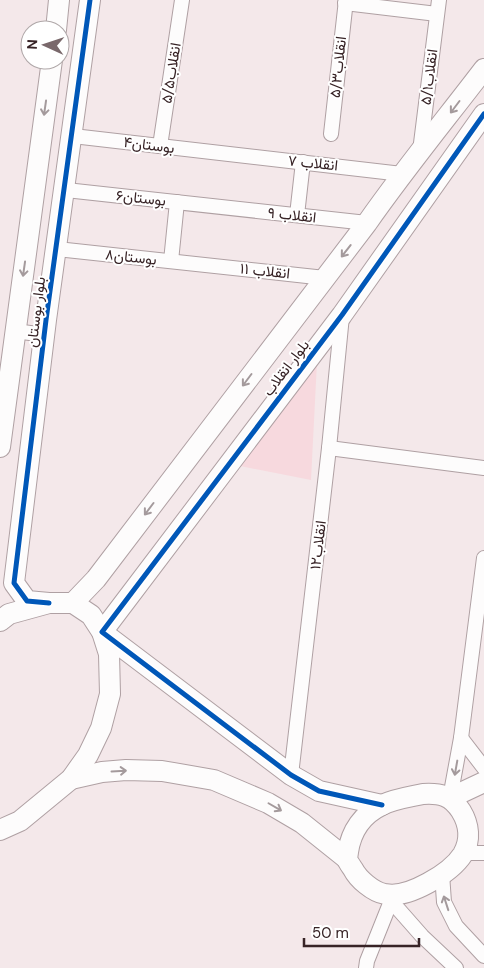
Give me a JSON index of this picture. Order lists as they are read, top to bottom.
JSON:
{
  "streets": {
    "street": [
      "انقلاب۵/۳",
      "انقلاب۵/۵",
      "انقلاب۵/۱",
      "بوستان۴",
      "انقلاب ۷",
      "بوستان۶",
      "انقلاب ۹",
      "بوستان۸",
      "انقلاب ۱۱",
      "بلوار بوستان",
      "بلوار انقلاب",
      "انقلاب۱۲"
    ]
  },
  "crossings": [
    ["انقلاب۵/۵", "بوستان۴"],
    ["انقلاب۵/۱", "بلوار انقلاب"],
    ["بوستان۴", "انقلاب ۷"],
    ["بوستان۴", "بلوار بوستان"],
    ["انقلاب ۷", "بلوار انقلاب"],
    ["بوستان۶", "انقلاب ۹"],
    ["بوستان۶", "بلوار بوستان"],
    ["انقلاب ۹", "بلوار انقلاب"],
    ["بوستان۸", "انقلاب ۱۱"],
    ["بوستان۸", "بلوار بوستان"],
    ["انقلاب ۱۱", "بلوار انقلاب"],
    ["بلوار انقلاب", "انقلاب۱۲"]
  ],
  "scale_bar": "50 m",
  "north": "left"
}
